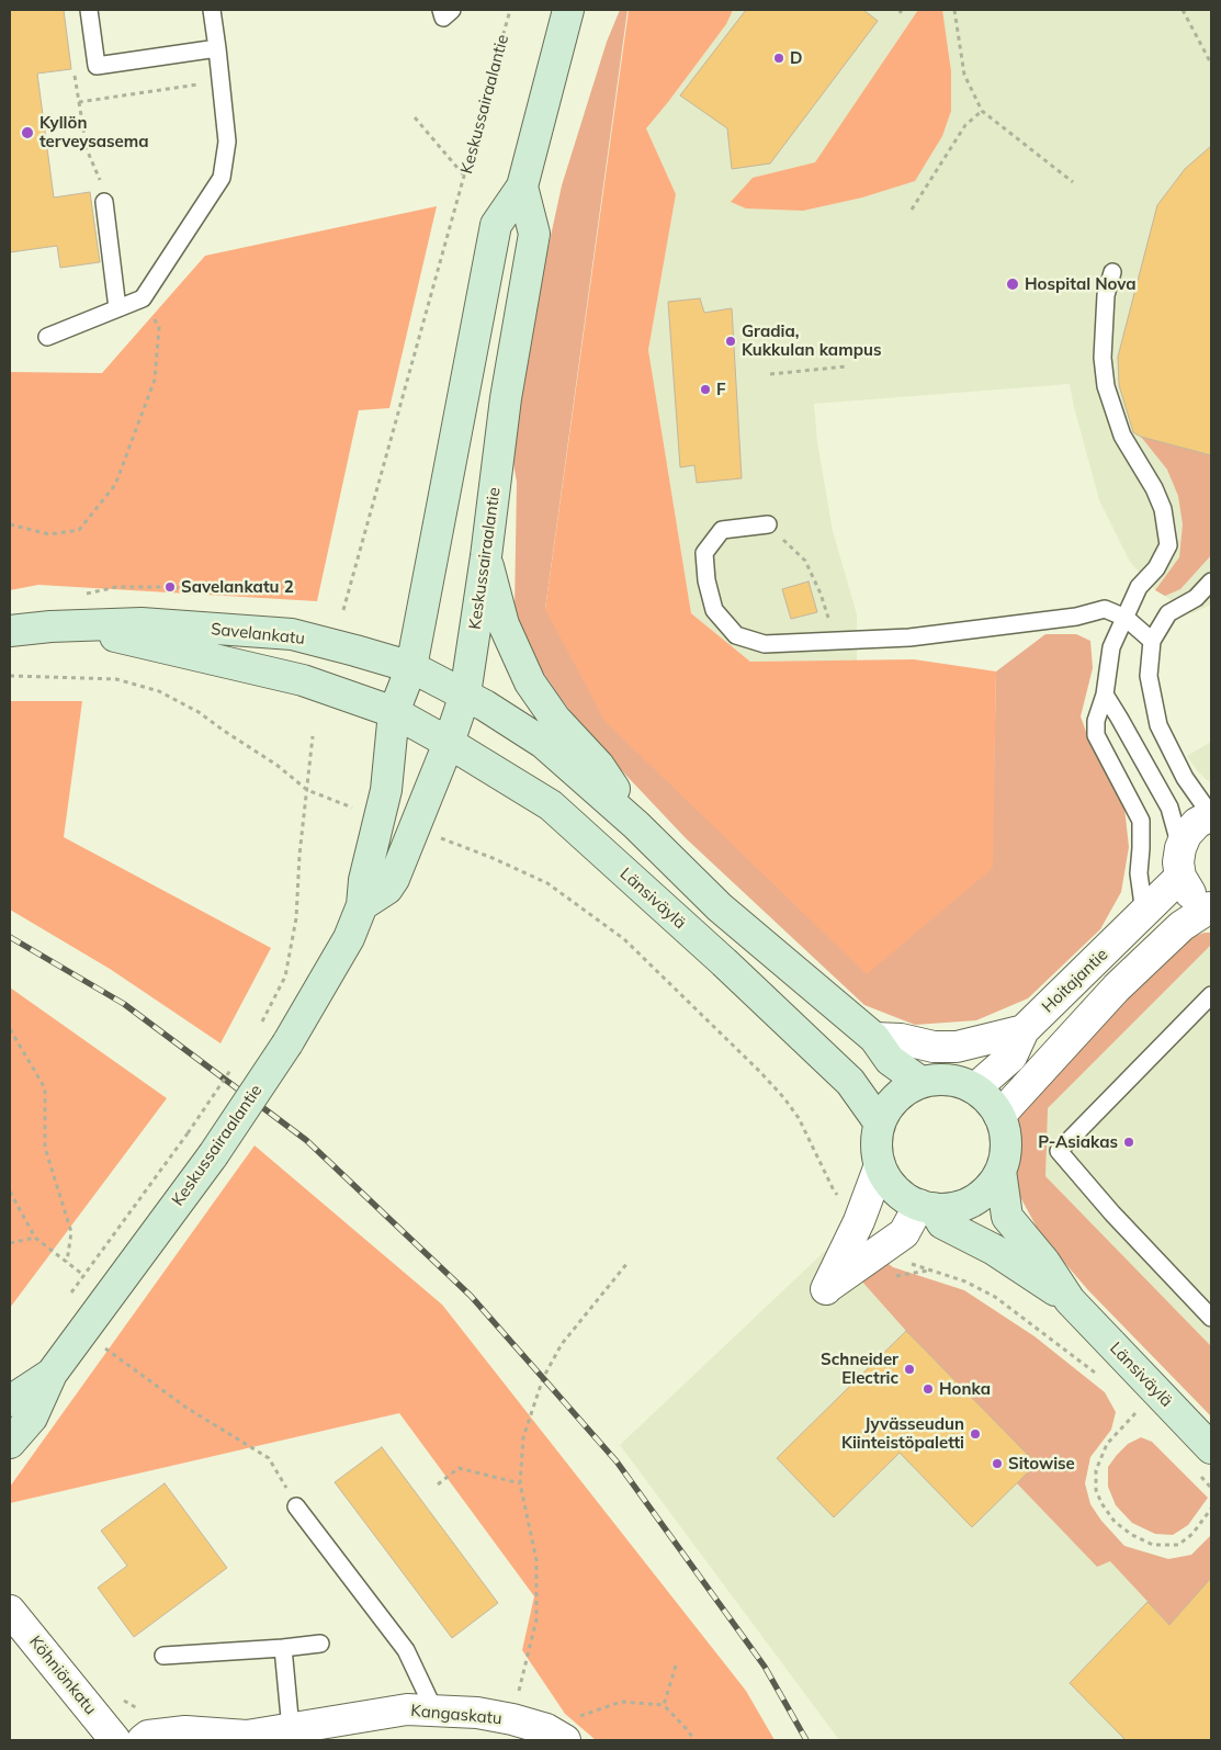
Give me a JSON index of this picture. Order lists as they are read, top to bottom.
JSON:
{
  "streets": {
    "main road": ["Keskussairaalantie", "Savelankatu", "Länsiväylä"],
    "street": ["Hoitajantie", "Köhniönkatu", "Kangaskatu"]
  },
  "crossings": [
    ["Keskussairaalantie", "Savelankatu"],
    ["Keskussairaalantie", "Länsiväylä"],
    ["Savelankatu", "Länsiväylä"],
    ["Länsiväylä", "Hoitajantie"]
  ],
  "places": [
    "D",
    "Kyllön terveysasema",
    "Hospital Nova",
    "Gradia, Kukkulan kampus",
    "F",
    "Savelankatu 2",
    "P-Asiakas",
    "Schneider Electric",
    "Honka",
    "Jyvässeudun Kiinteistöpaletti",
    "Sitowise"
  ]
}
